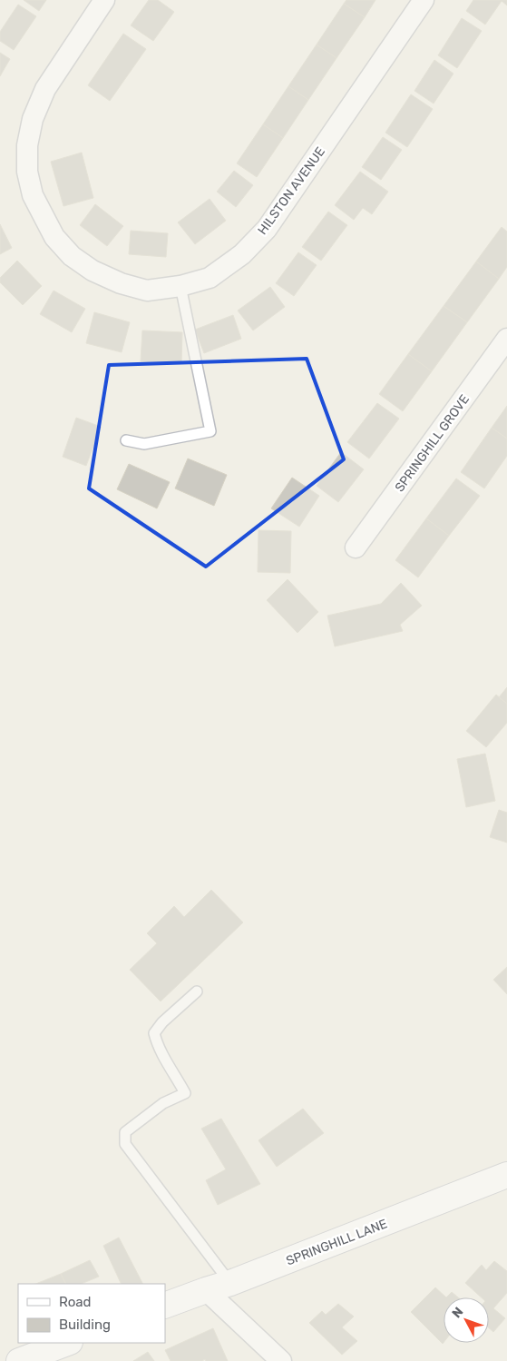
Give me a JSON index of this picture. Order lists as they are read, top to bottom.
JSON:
{
  "streets": {
    "street": ["HILSTON AVENUE", "SPRINGHILL GROVE", "SPRINGHILL LANE"]
  },
  "legend": ["Road", "Building"],
  "north": "top left"
}
